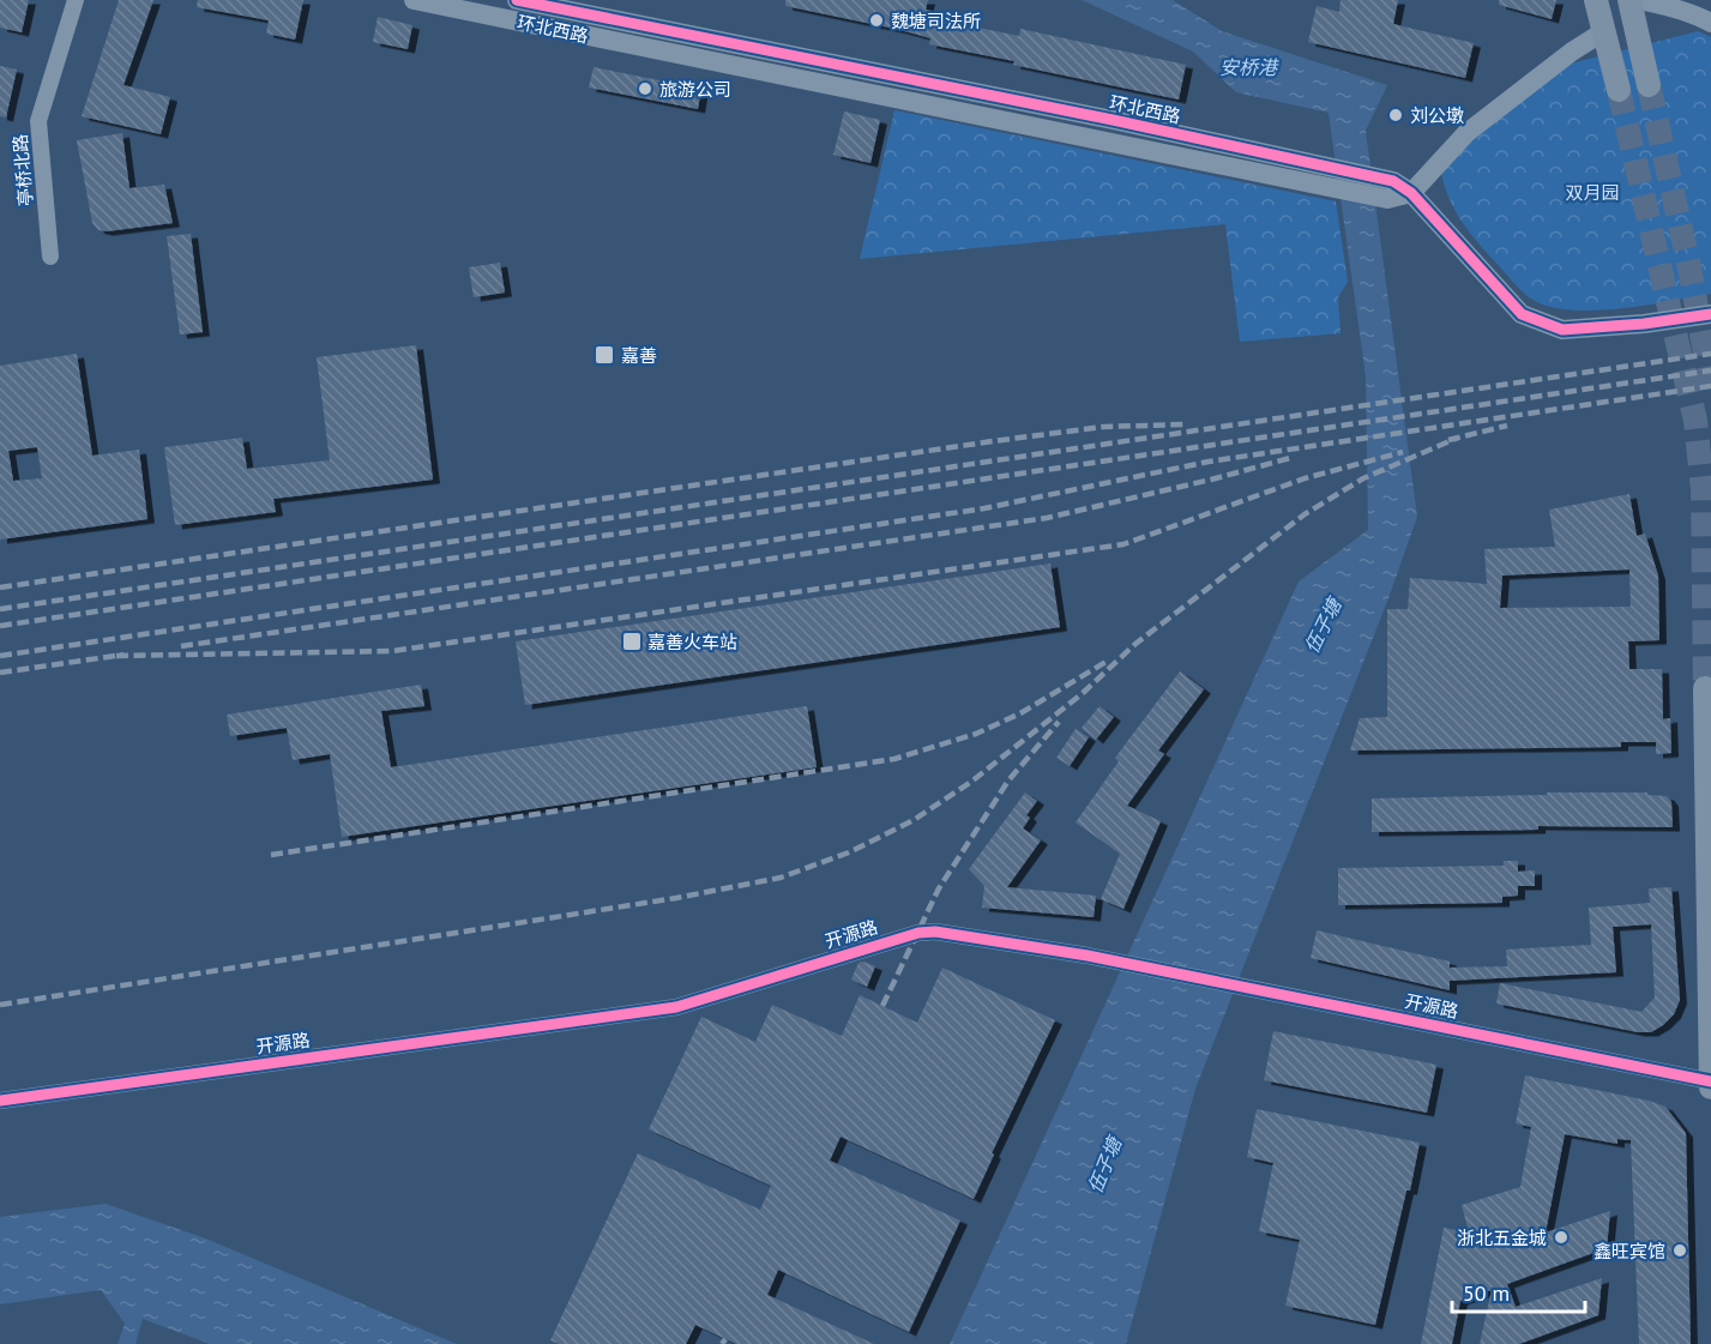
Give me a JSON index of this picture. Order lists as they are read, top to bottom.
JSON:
{
  "streets": {
    "street": ["环北西路", "亭桥北路", "开源路"]
  },
  "water": ["安桥港", "伍子塘"],
  "parks": ["双月园"],
  "places": {
    "other": [
      "魏塘司法所",
      "旅游公司",
      "刘公墩",
      "浙北五金城",
      "鑫旺宾馆"
    ],
    "transit": ["嘉善", "嘉善火车站"]
  },
  "scale_bar": "50 m"
}
